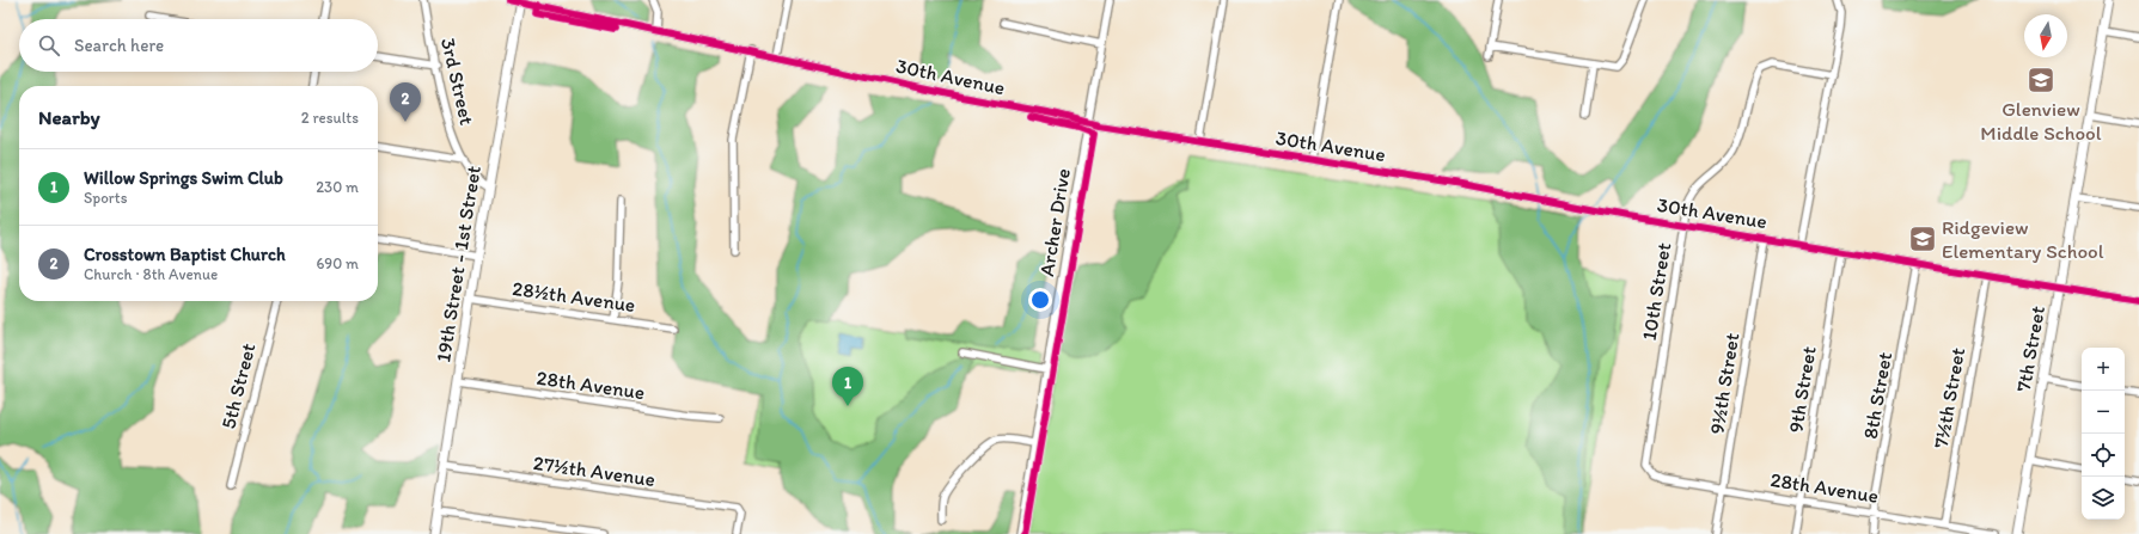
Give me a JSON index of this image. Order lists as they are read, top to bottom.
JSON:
{
  "streets": {
    "main road": ["19th Street - 1st Street", "7th Street"],
    "street": [
      "30th Avenue",
      "3rd Street",
      "Archer Drive",
      "10th Street",
      "28½th Avenue",
      "9½th Street",
      "28th Avenue",
      "5th Street",
      "9th Street",
      "8th Street",
      "7½th Street",
      "27½th Avenue"
    ]
  },
  "crossings": [
    ["30th Avenue", "Archer Drive"],
    ["30th Avenue", "19th Street - 1st Street"],
    ["30th Avenue", "10th Street"],
    ["30th Avenue", "7th Street"],
    ["30th Avenue", "9½th Street"],
    ["30th Avenue", "9th Street"],
    ["30th Avenue", "8th Street"],
    ["30th Avenue", "7½th Street"],
    ["3rd Street", "19th Street - 1st Street"],
    ["19th Street - 1st Street", "28½th Avenue"],
    ["19th Street - 1st Street", "28th Avenue"],
    ["19th Street - 1st Street", "27½th Avenue"],
    ["10th Street", "28th Avenue"],
    ["9½th Street", "28th Avenue"],
    ["28th Avenue", "9th Street"],
    ["28th Avenue", "8th Street"],
    ["28th Avenue", "7½th Street"]
  ],
  "places": {
    "school or university": ["Glenview Middle School", "Ridgeview Elementary School"]
  },
  "north": "bottom",
  "page": {
    "search": "Search here",
    "pins": ["2", "1"],
    "heading": ["Nearby", "2 results"],
    "list": [
      {
        "mark": "1",
        "name": "Willow Springs Swim Club",
        "note": "Sports",
        "value": "230 m"
      },
      {
        "mark": "2",
        "name": "Crosstown Baptist Church",
        "note": "Church · 8th Avenue",
        "value": "690 m"
      }
    ],
    "map_buttons": ["+", "−"]
  }
}
